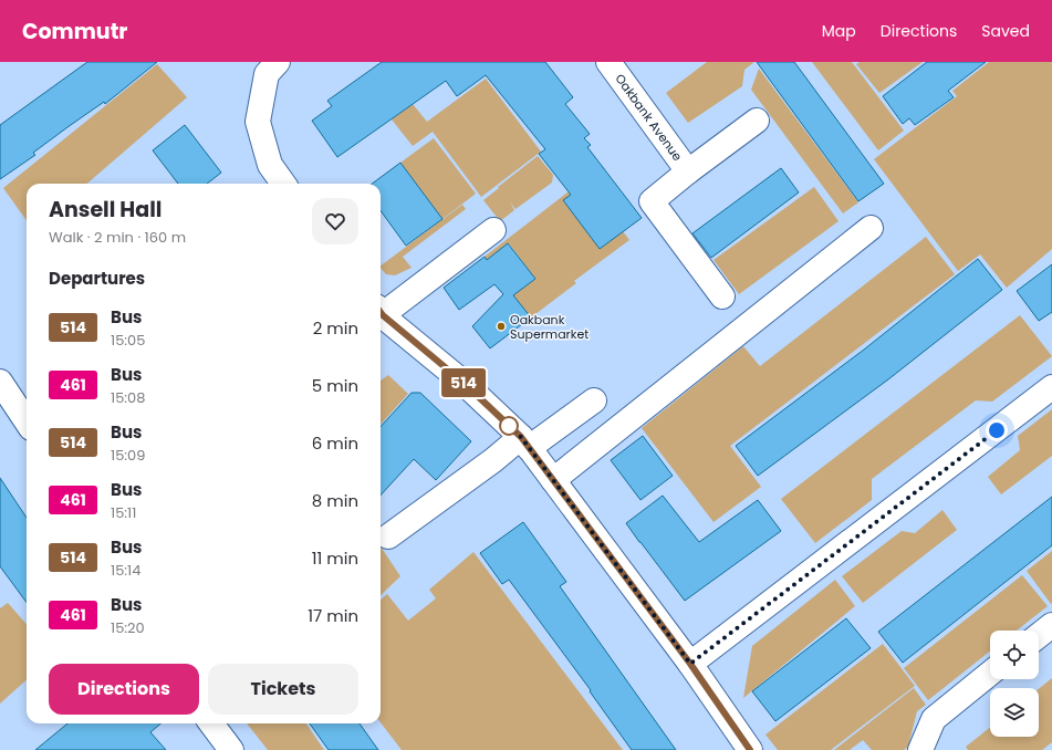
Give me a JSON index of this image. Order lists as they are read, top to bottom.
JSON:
{
  "streets": {
    "street": ["Oakbank Avenue"]
  },
  "places": ["Oakbank Supermarket"],
  "lines": ["bus line 514"],
  "page": {
    "header": "Commutr",
    "nav": ["Map", "Directions", "Saved"],
    "on_map": "514",
    "heading": [
      ["Ansell Hall", "Walk · 2 min · 160 m"],
      "Departures"
    ],
    "list": [
      {
        "mark": "514",
        "name": "Bus",
        "note": "15:05",
        "value": "2 min"
      },
      {
        "mark": "461",
        "name": "Bus",
        "note": "15:08",
        "value": "5 min"
      },
      {
        "mark": "514",
        "name": "Bus",
        "note": "15:09",
        "value": "6 min"
      },
      {
        "mark": "461",
        "name": "Bus",
        "note": "15:11",
        "value": "8 min"
      },
      {
        "mark": "514",
        "name": "Bus",
        "note": "15:14",
        "value": "11 min"
      },
      {
        "mark": "461",
        "name": "Bus",
        "note": "15:20",
        "value": "17 min"
      }
    ],
    "buttons": ["Directions", "Tickets"]
  }
}
